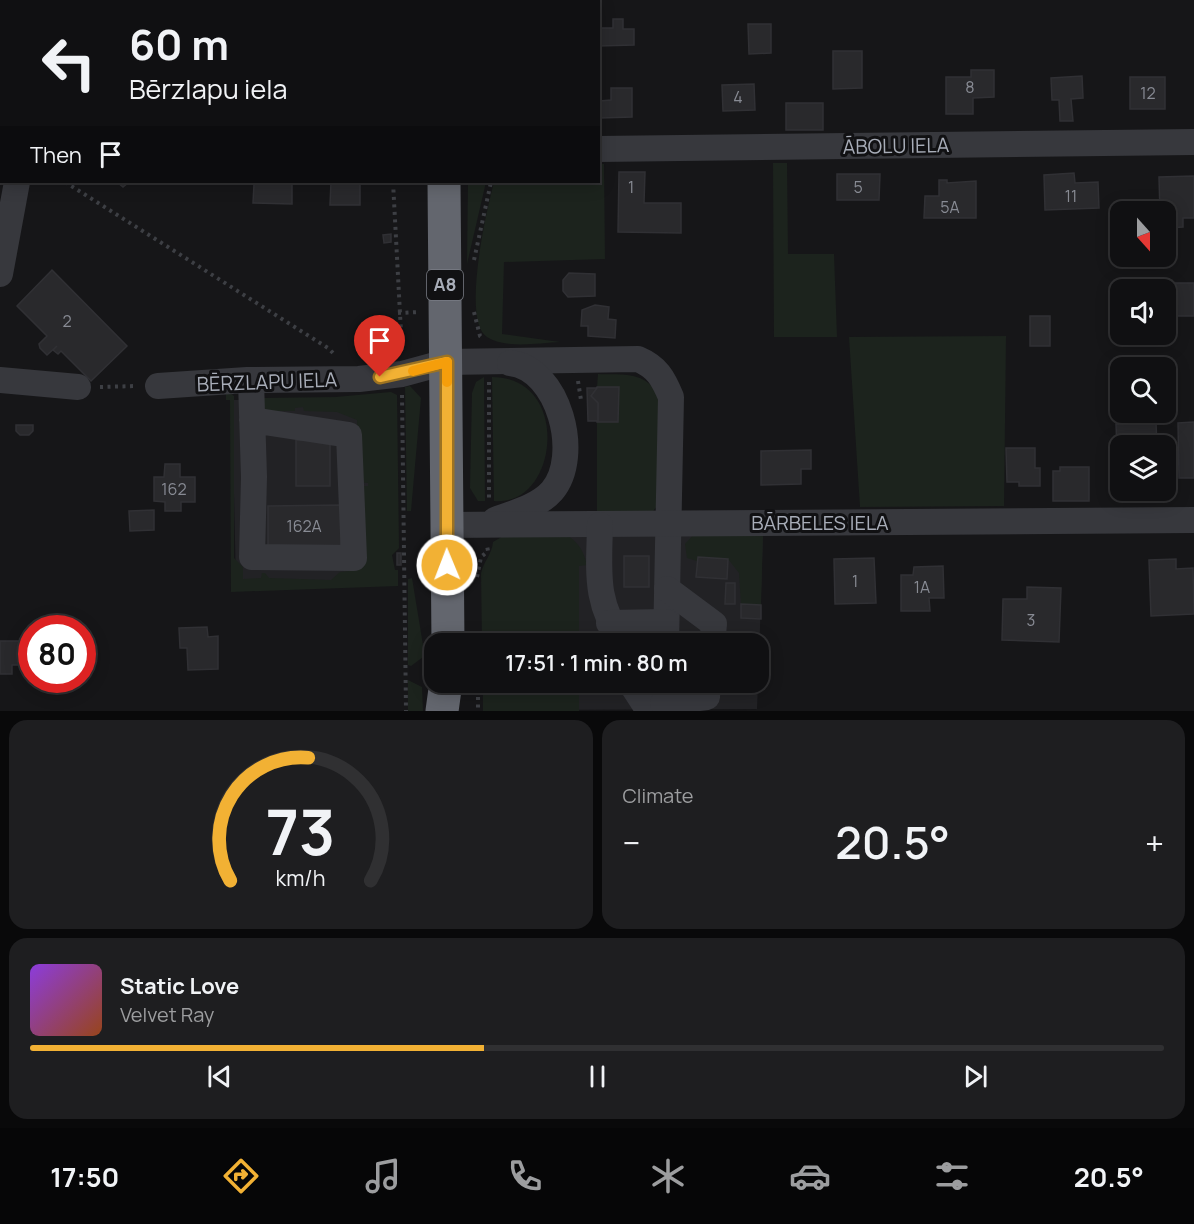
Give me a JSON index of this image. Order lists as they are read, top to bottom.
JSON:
{
  "streets": {
    "highway": ["A8"],
    "street": ["ĀBOLU IELA", "BĒRZLAPU IELA", "BĀRBELES IELA"]
  },
  "crossings": [
    ["A8", "BĒRZLAPU IELA"],
    ["A8", "BĀRBELES IELA"]
  ],
  "house_numbers": [
    "8",
    "12",
    "4",
    "1",
    "5",
    "11",
    "5A",
    "2",
    "162",
    "162A",
    "1",
    "1A",
    "3"
  ],
  "north": "bottom",
  "page": {
    "turn": ["60 m", "Bērzlapu iela"],
    "then": "Then",
    "limit": "80",
    "trip": "17:51 · 1 min · 80 m",
    "tile": "Climate",
    "heat": ["−", "20.5°", "+"],
    "song": ["Static Love", "Velvet Ray"],
    "tabs": ["17:50", "20.5°"],
    "gauge": ["73", "km/h"]
  }
}
